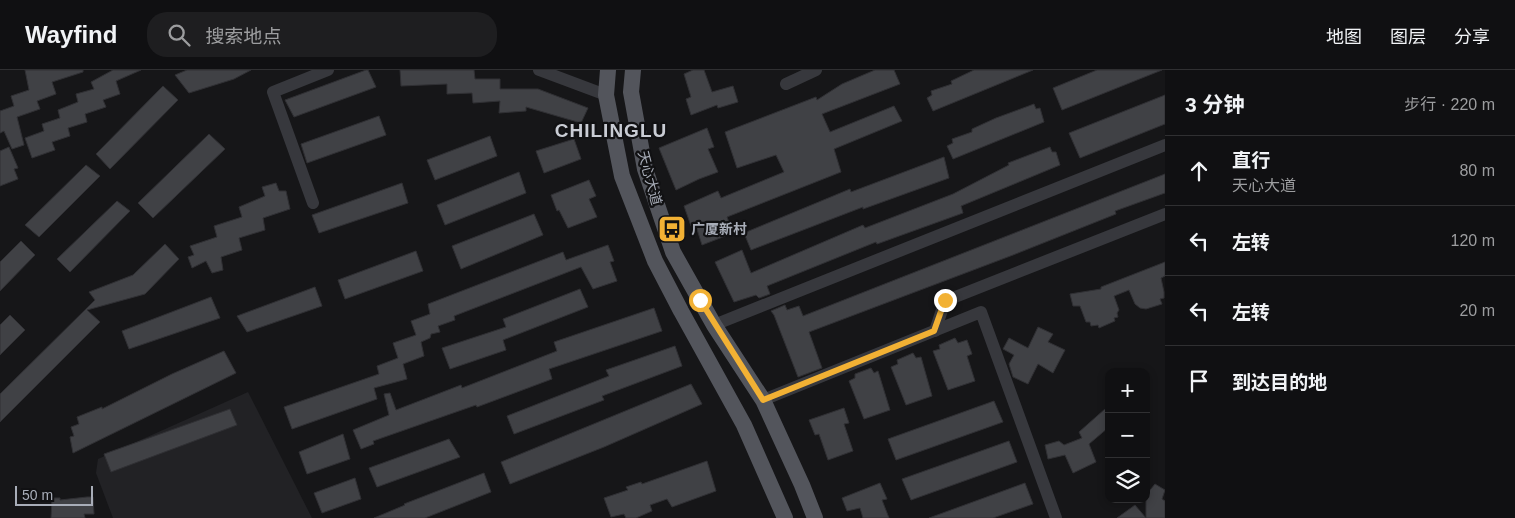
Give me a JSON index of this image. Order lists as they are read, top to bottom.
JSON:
{
  "streets": {
    "main road": ["天心大道"]
  },
  "districts": ["CHILINGLU"],
  "places": {
    "bus stop": ["广厦新村"]
  },
  "scale_bar": "50 m",
  "page": {
    "header": "Wayfind",
    "search": "搜索地点",
    "nav": ["地图", "图层", "分享"],
    "heading": ["3 分钟", "步行 · 220 m"],
    "list": [
      ["直行", "天心大道", "80 m"],
      ["左转", "120 m"],
      ["左转", "20 m"],
      "到达目的地"
    ],
    "map_buttons": ["+", "−"],
    "scale": "50 m"
  }
}
